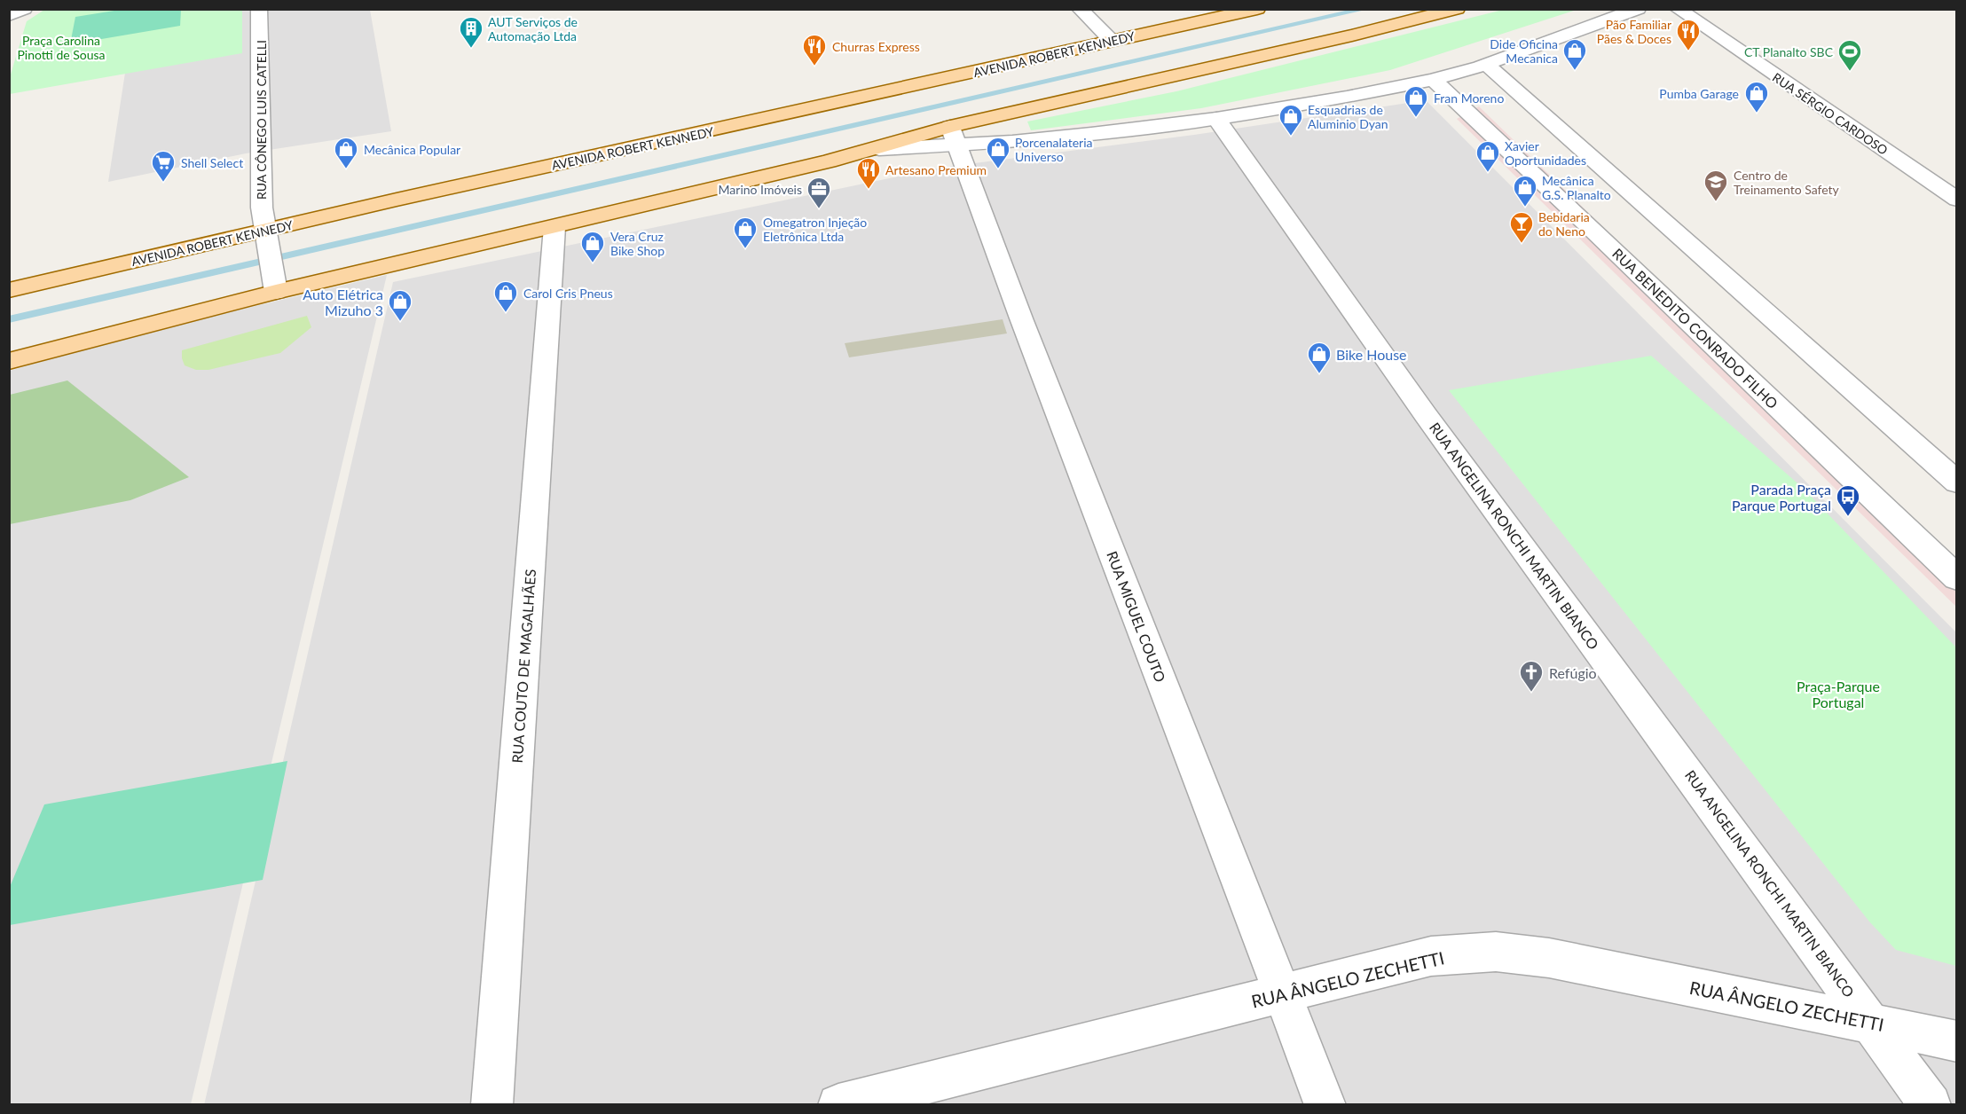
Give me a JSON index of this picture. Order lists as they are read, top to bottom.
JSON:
{
  "streets": {
    "main road": ["AVENIDA ROBERT KENNEDY"],
    "street": [
      "RUA SÉRGIO CARDOSO",
      "RUA CÔNEGO LUIS CATELLI",
      "RUA BENEDITO CONRADO FILHO",
      "RUA ANGELINA RONCHI MARTIN BIANCO",
      "RUA MIGUEL COUTO",
      "RUA COUTO DE MAGALHÃES",
      "RUA ÂNGELO ZECHETTI"
    ]
  },
  "crossings": [
    ["AVENIDA ROBERT KENNEDY", "RUA CÔNEGO LUIS CATELLI"],
    ["RUA ANGELINA RONCHI MARTIN BIANCO", "RUA ÂNGELO ZECHETTI"],
    ["RUA MIGUEL COUTO", "RUA ÂNGELO ZECHETTI"]
  ],
  "parks": ["Praça Carolina Pinotti de Sousa", "Praça-Parque Portugal"],
  "places": {
    "building": ["AUT Serviços de Automação Ltda"],
    "restaurant": ["Pão Familiar Pães & Doces", "Churras Express", "Artesano Premium"],
    "shop": [
      "Dide Oficina Mecanica",
      "Pumba Garage",
      "Fran Moreno",
      "Esquadrias de Aluminio Dyan",
      "Mecânica Popular",
      "Porcenalateria Universo",
      "Xavier Oportunidades",
      "Mecânica G.S. Planalto",
      "Omegatron Injeção Eletrônica Ltda",
      "Vera Cruz Bike Shop",
      "Carol Cris Pneus",
      "Auto Elétrica Mizuho 3",
      "Bike House"
    ],
    "sports": ["CT Planalto SBC"],
    "supermarket": ["Shell Select"],
    "school or university": ["Centro de Treinamento Safety"],
    "office": ["Marino Imóveis"],
    "bar": ["Bebidaria do Neno"],
    "bus stop": ["Parada Praça Parque Portugal"],
    "church": ["Refúgio"]
  }
}
